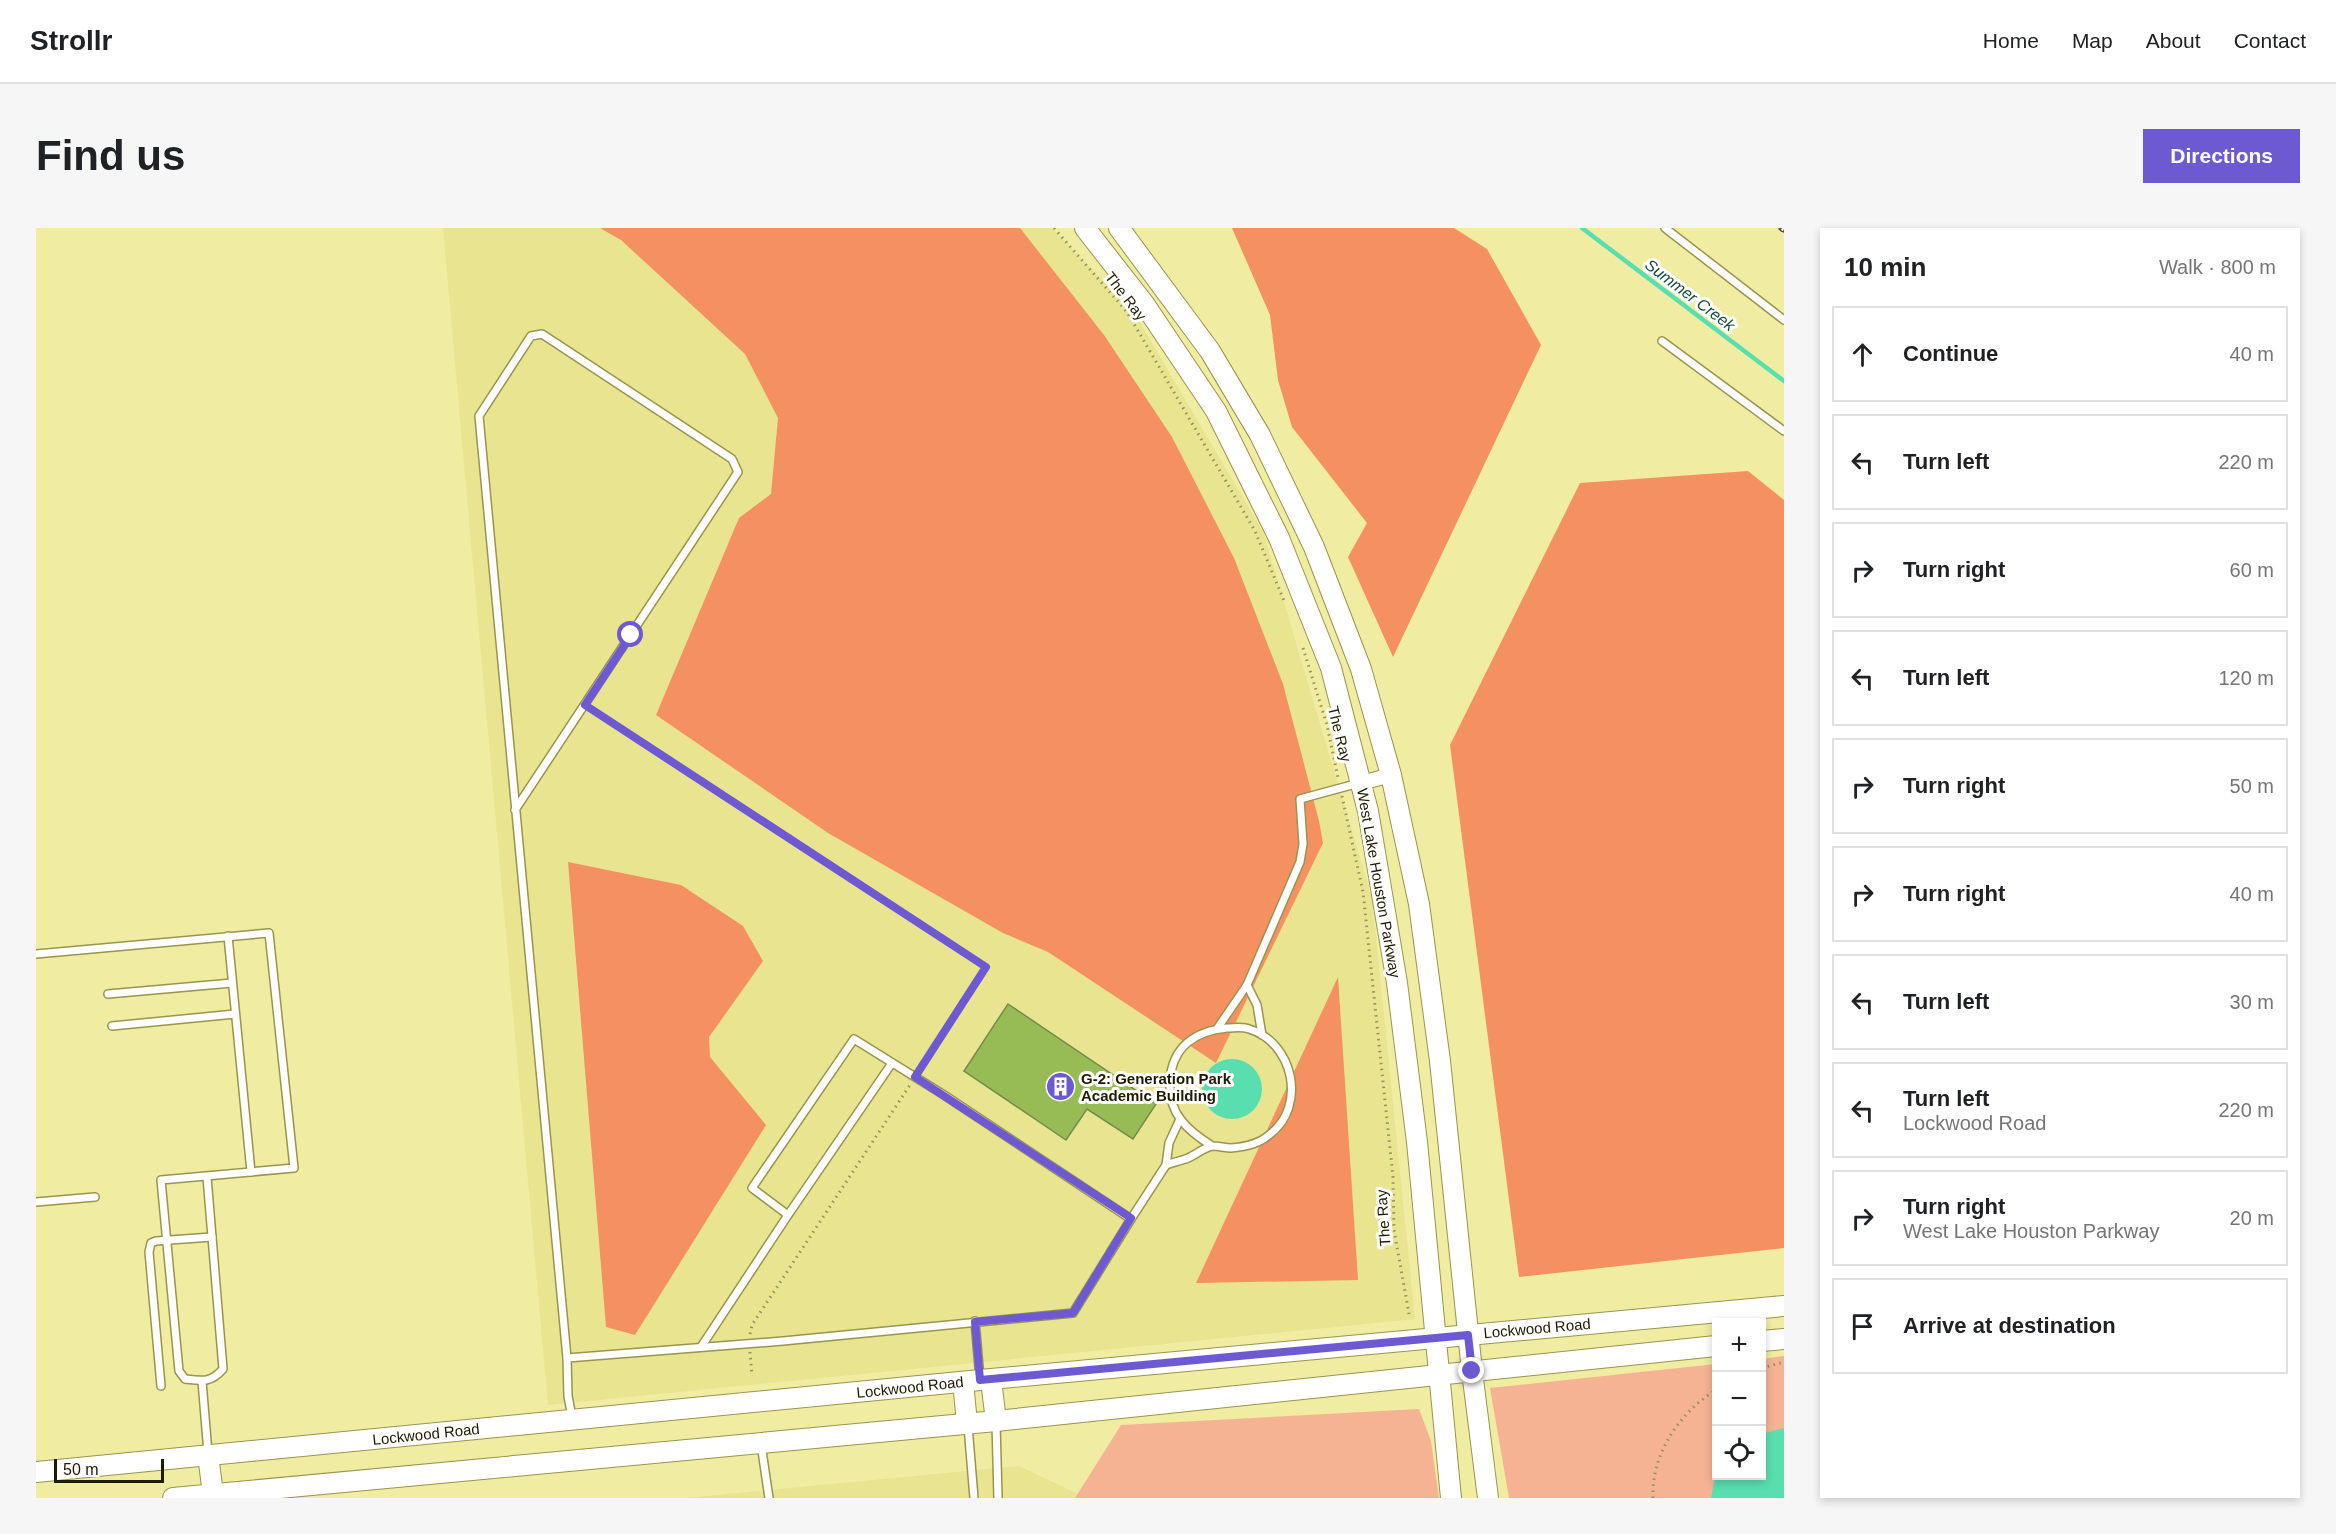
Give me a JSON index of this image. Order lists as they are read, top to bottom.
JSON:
{
  "streets": {
    "main road": ["West Lake Houston Parkway", "Lockwood Road"],
    "path": ["The Ray"]
  },
  "crossings": [
    ["West Lake Houston Parkway", "Lockwood Road"]
  ],
  "water": ["Summer Creek"],
  "places": {
    "building": ["G-2: Generation Park Academic Building"]
  },
  "scale_bar": "50 m",
  "page": {
    "header": "Strollr",
    "nav": [
      "Home",
      "Map",
      "About",
      "Contact"
    ],
    "buttons": "Directions",
    "title": "Find us",
    "heading": ["10 min", "Walk · 800 m"],
    "list": [
      ["Continue", "40 m"],
      ["Turn left", "220 m"],
      ["Turn right", "60 m"],
      ["Turn left", "120 m"],
      ["Turn right", "50 m"],
      ["Turn right", "40 m"],
      ["Turn left", "30 m"],
      ["Turn left", "Lockwood Road", "220 m"],
      ["Turn right", "West Lake Houston Parkway", "20 m"],
      "Arrive at destination"
    ],
    "map_buttons": ["+", "−"],
    "scale": "50 m"
  }
}
